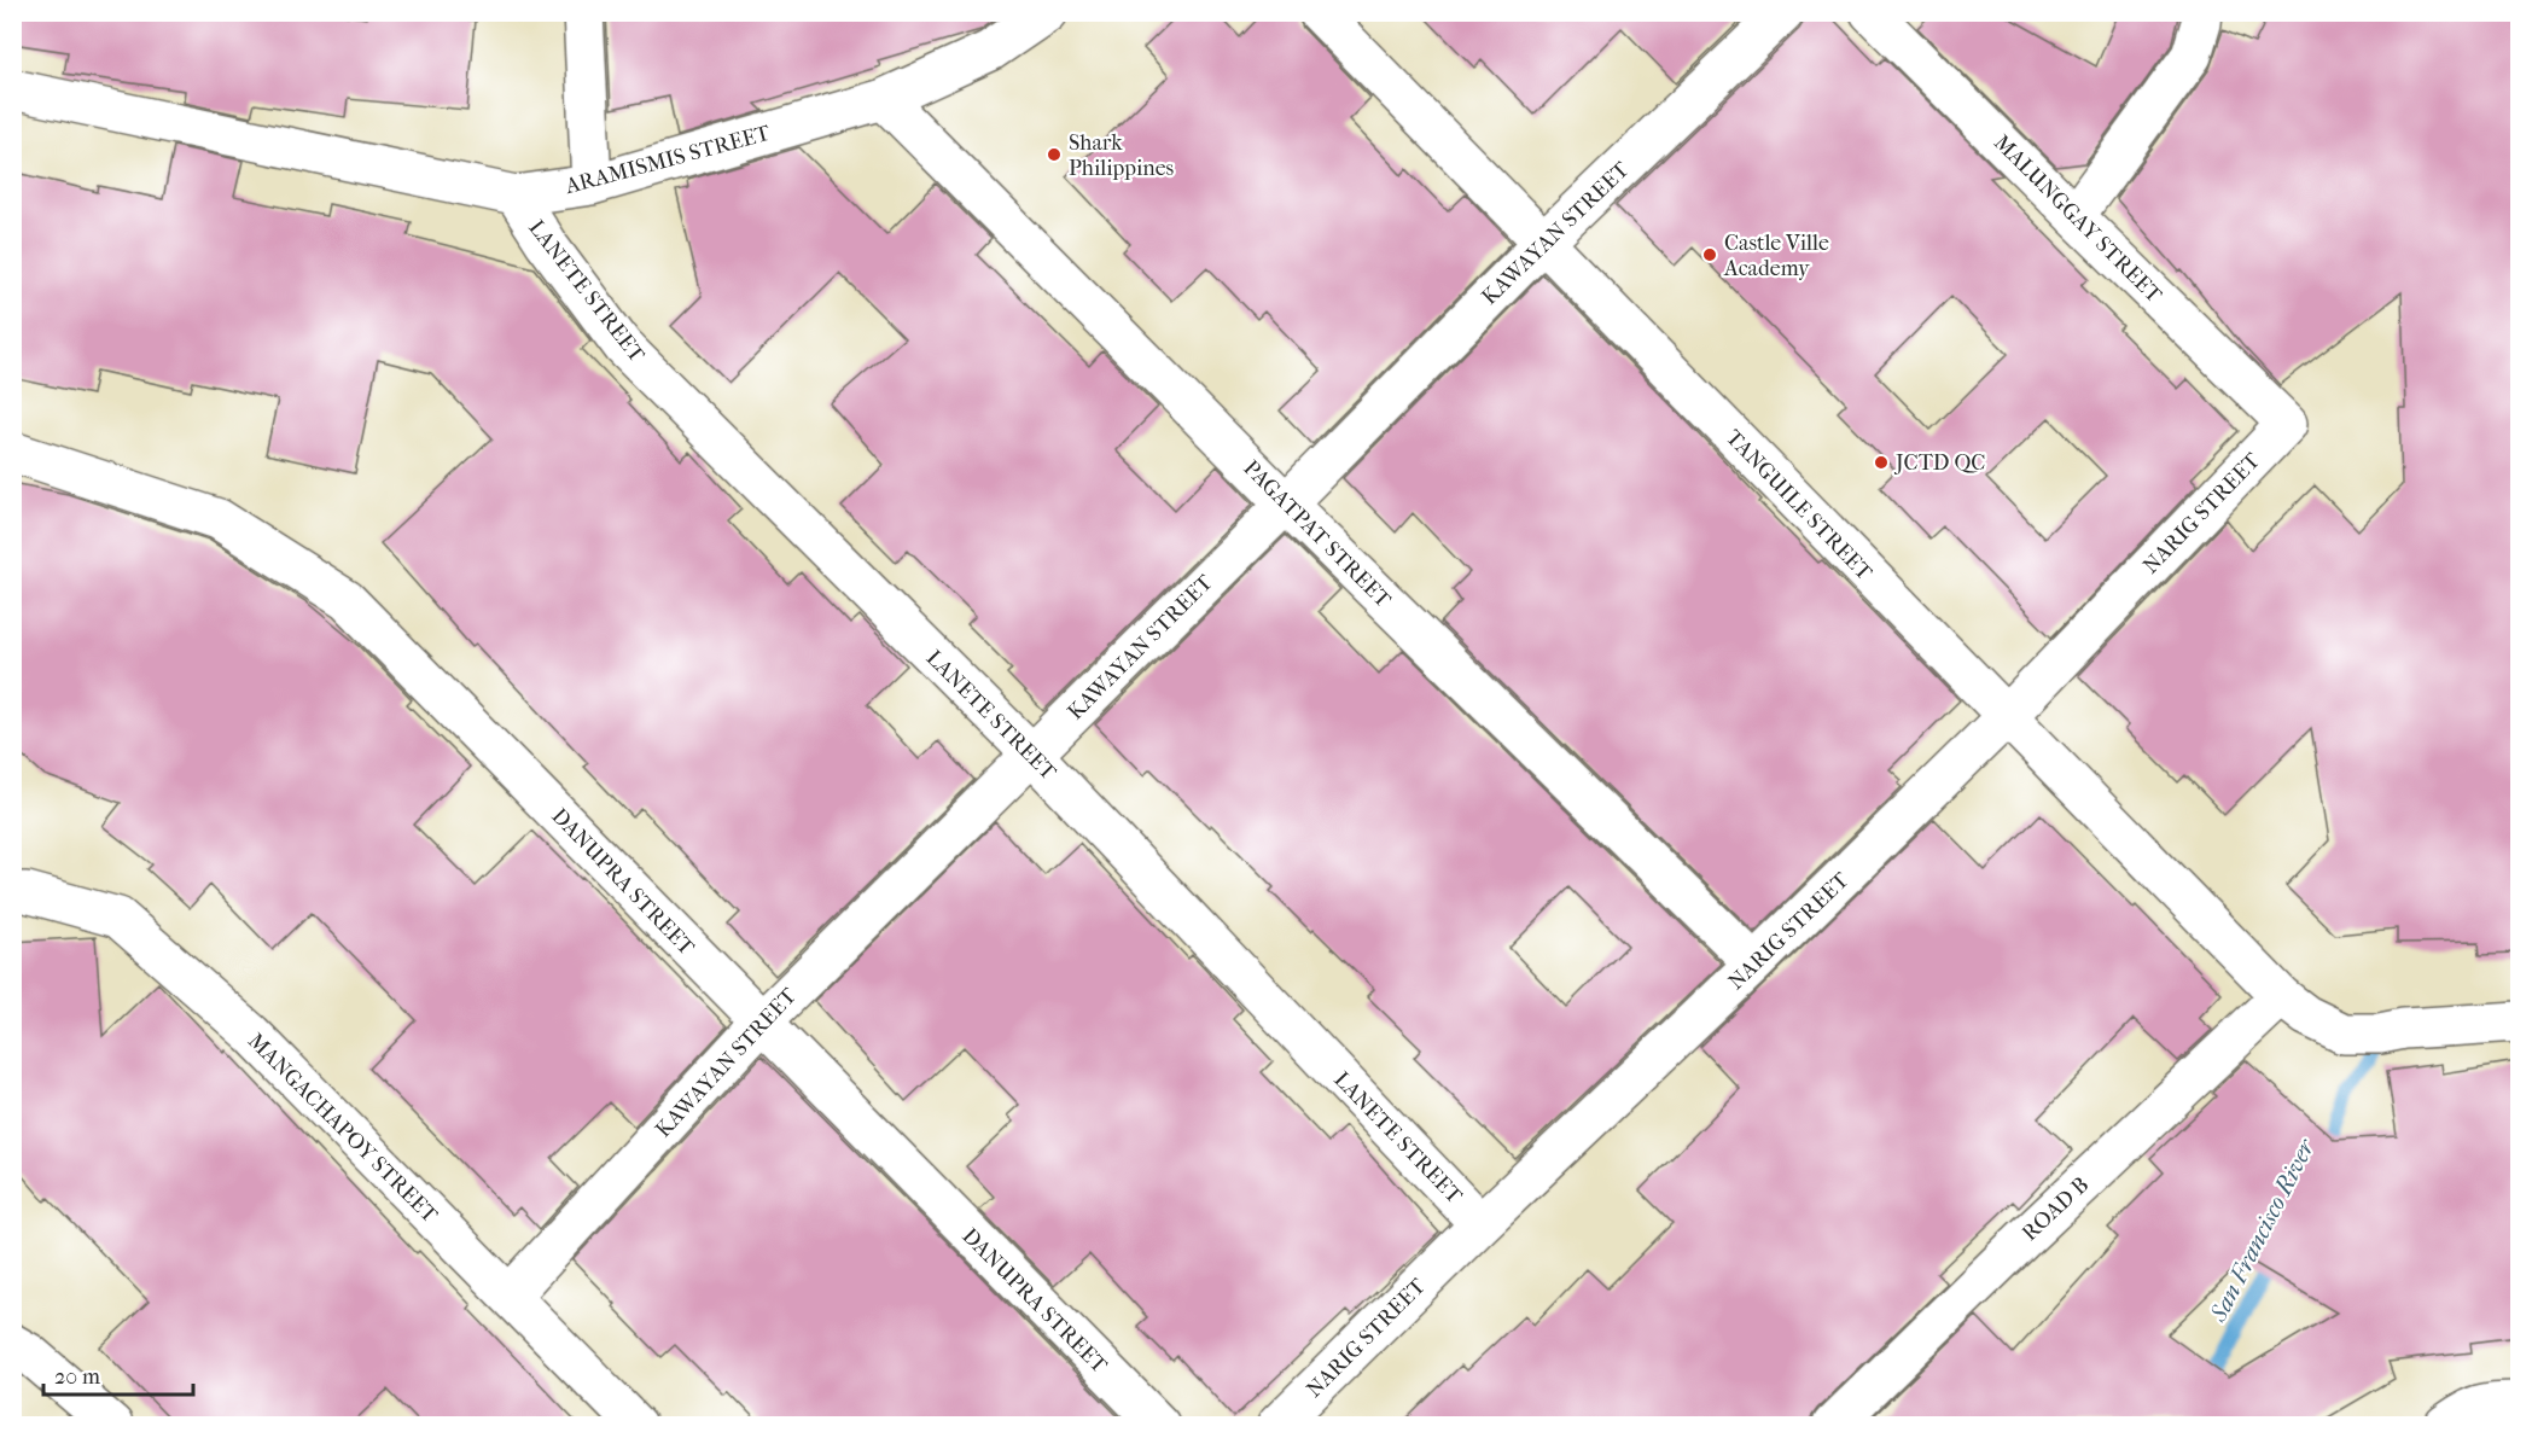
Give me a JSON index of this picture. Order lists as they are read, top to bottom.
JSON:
{
  "streets": {
    "street": [
      "ARAMISMIS STREET",
      "MALUNGGAY STREET",
      "KAWAYAN STREET",
      "LANETE STREET",
      "TANGUILE STREET",
      "NARIG STREET",
      "PAGATPAT STREET",
      "DANUPRA STREET",
      "MANGACHAPOY STREET",
      "ROAD B"
    ]
  },
  "crossings": [
    ["ARAMISMIS STREET", "LANETE STREET"],
    ["ARAMISMIS STREET", "PAGATPAT STREET"],
    ["MALUNGGAY STREET", "NARIG STREET"],
    ["KAWAYAN STREET", "LANETE STREET"],
    ["KAWAYAN STREET", "TANGUILE STREET"],
    ["KAWAYAN STREET", "PAGATPAT STREET"],
    ["KAWAYAN STREET", "DANUPRA STREET"],
    ["KAWAYAN STREET", "MANGACHAPOY STREET"],
    ["LANETE STREET", "NARIG STREET"],
    ["TANGUILE STREET", "NARIG STREET"],
    ["TANGUILE STREET", "ROAD B"],
    ["NARIG STREET", "PAGATPAT STREET"]
  ],
  "water": ["San Francisco River"],
  "places": ["Shark Philippines", "Castle Ville Academy", "JCTD QC"],
  "scale_bar": "20 m"
}
